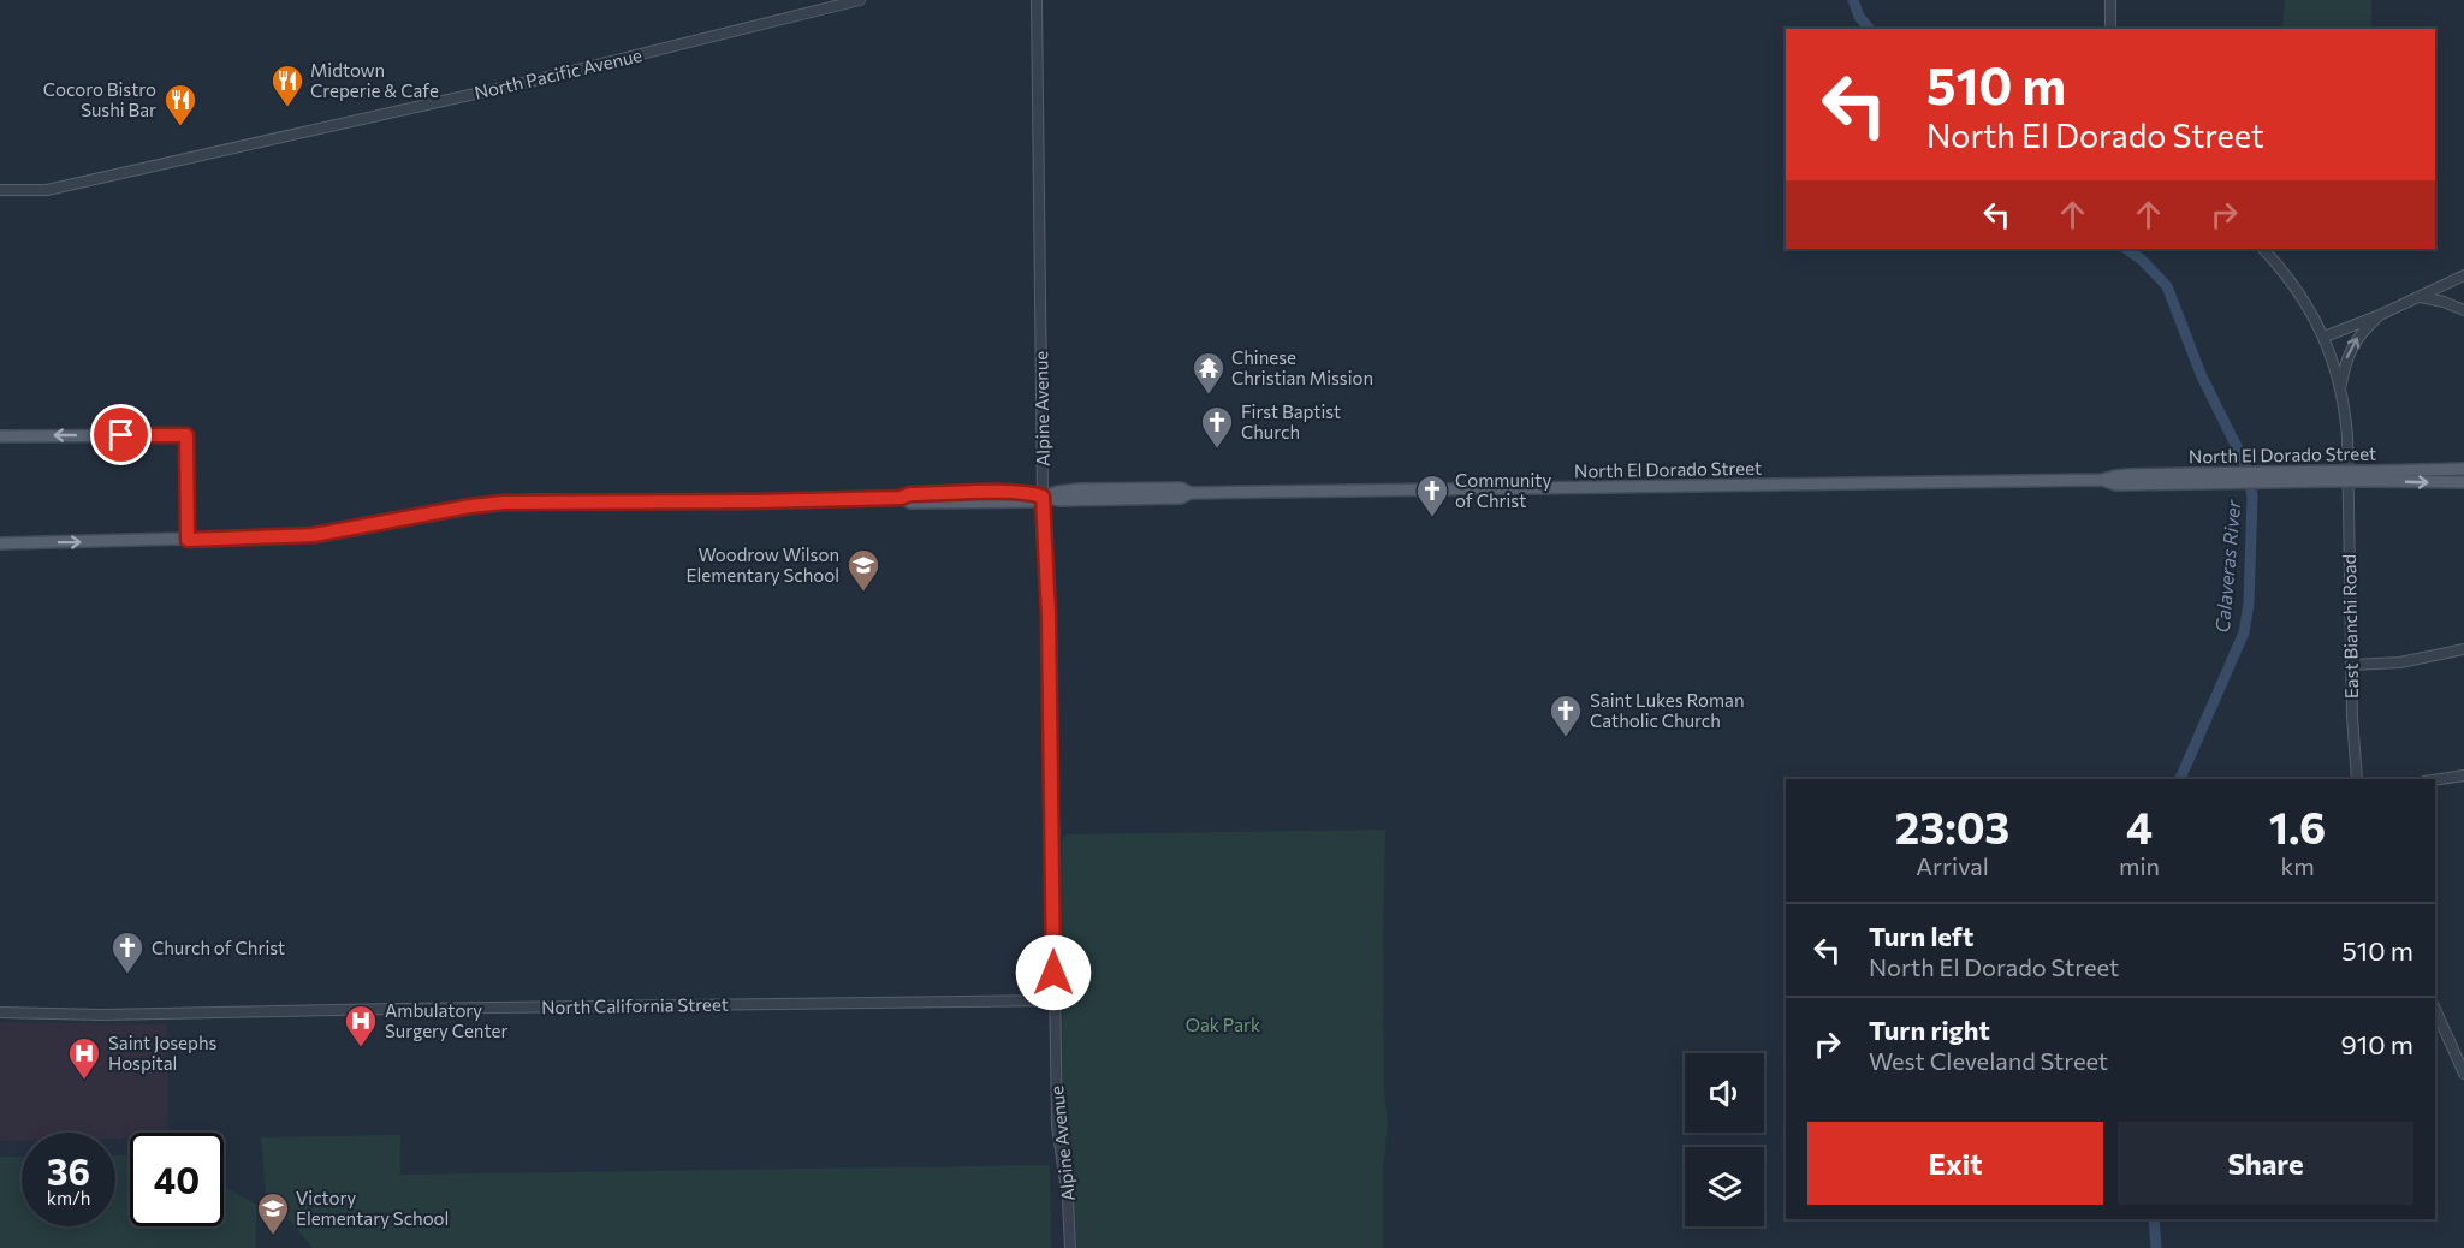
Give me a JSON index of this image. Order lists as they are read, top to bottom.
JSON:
{
  "streets": {
    "main road": ["North El Dorado Street"],
    "street": [
      "North Pacific Avenue",
      "Alpine Avenue",
      "East Bianchi Road",
      "North California Street"
    ]
  },
  "crossings": [
    ["Alpine Avenue", "North El Dorado Street"],
    ["Alpine Avenue", "North California Street"]
  ],
  "water": ["Calaveras River"],
  "parks": ["Oak Park"],
  "places": {
    "restaurant": ["Midtown Creperie & Cafe", "Cocoro Bistro Sushi Bar"],
    "temple": ["Chinese Christian Mission"],
    "church": [
      "First Baptist Church",
      "Community of Christ",
      "Saint Lukes Roman Catholic Church",
      "Church of Christ"
    ],
    "school or university": ["Woodrow Wilson Elementary School", "Victory Elementary School"],
    "hospital": ["Ambulatory Surgery Center", "Saint Josephs Hospital"]
  },
  "page": {
    "turn": ["510 m", "North El Dorado Street"],
    "eta": [
      "23:03",
      "Arrival",
      "4",
      "min",
      "1.6",
      "km"
    ],
    "list": [
      {
        "name": "Turn left",
        "note": "North El Dorado Street",
        "value": "510 m"
      },
      {
        "name": "Turn right",
        "note": "West Cleveland Street",
        "value": "910 m"
      }
    ],
    "buttons": ["Exit", "Share"],
    "speed": "36 km/h",
    "limit": "40"
  }
}
